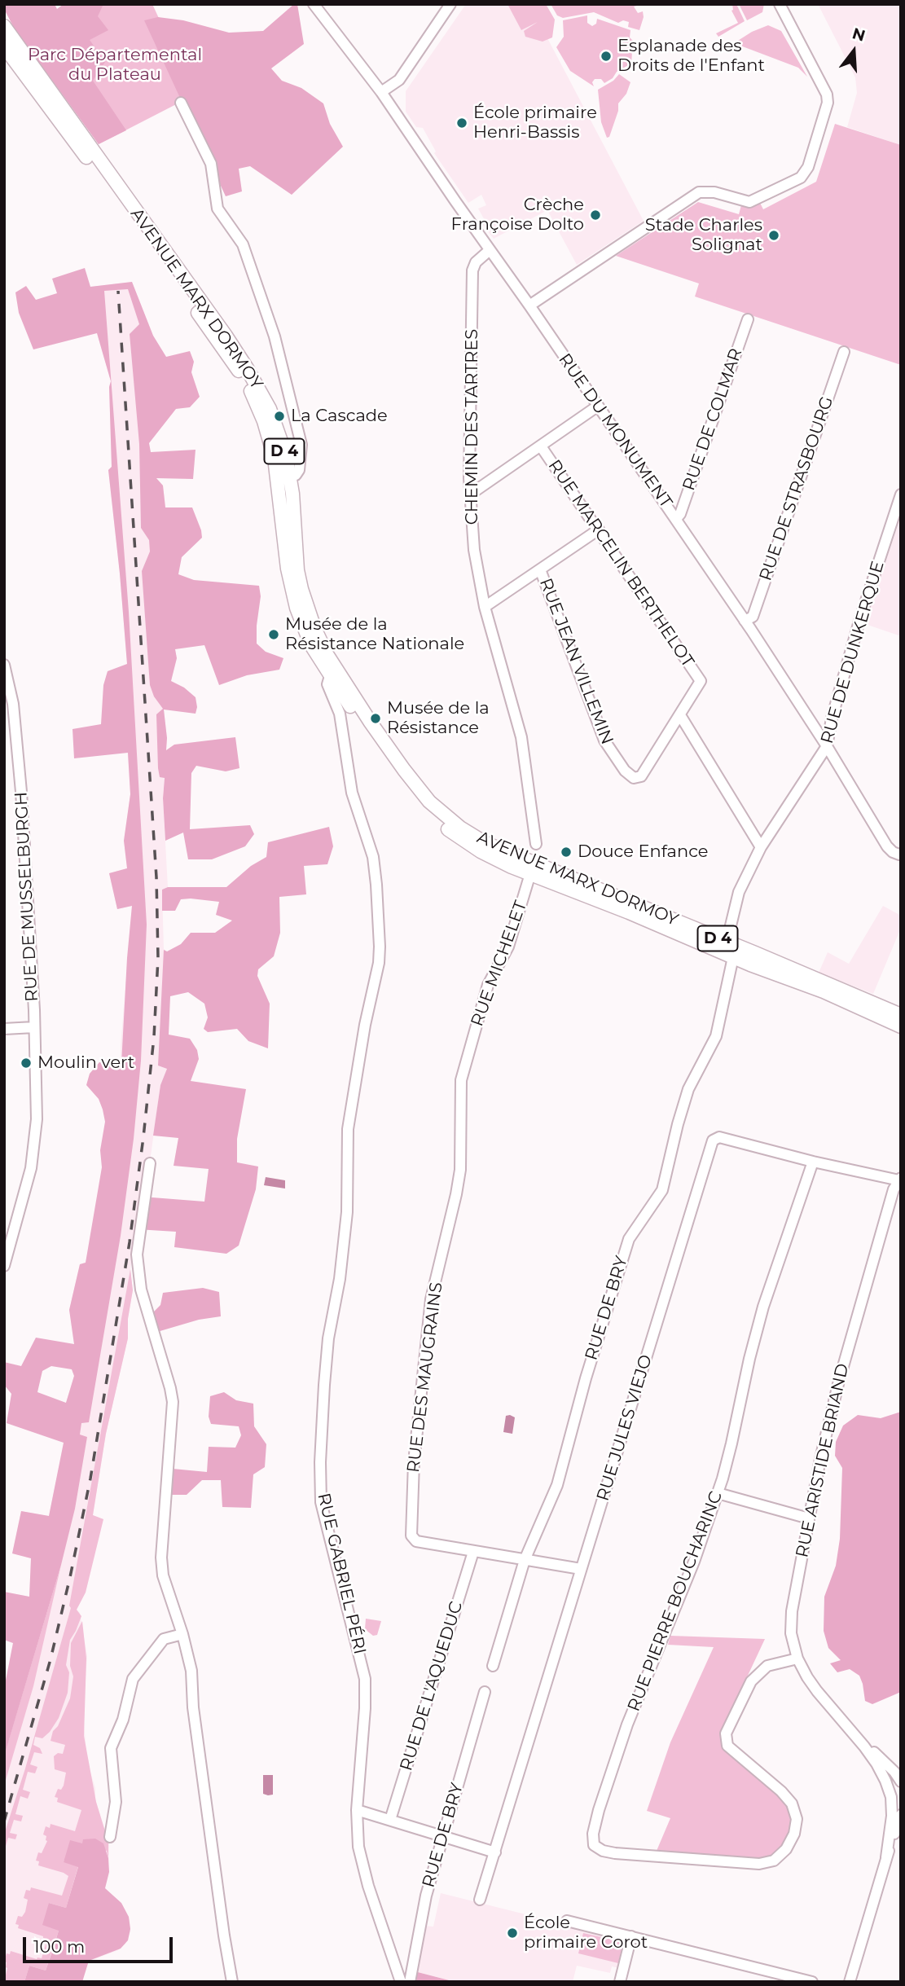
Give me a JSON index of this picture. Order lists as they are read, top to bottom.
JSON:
{
  "streets": {
    "main road": ["AVENUE MARX DORMOY", "D 4"],
    "street": [
      "RUE DE COLMAR",
      "CHEMIN DES TARTRES",
      "RUE DU MONUMENT",
      "RUE DE STRASBOURG",
      "RUE MARCELIN BERTHELOT",
      "RUE DE DUNKERQUE",
      "RUE JEAN VILLEMIN",
      "RUE DE MUSSELBURGH",
      "RUE MICHELET",
      "RUE DE BRY",
      "RUE DES MAUGRAINS",
      "RUE JULES VIEJO",
      "RUE ARISTIDE BRIAND",
      "RUE GABRIEL PÉRI",
      "RUE PIERRE BOUCHARINC",
      "RUE DE L'AQUEDUC"
    ]
  },
  "crossings": [
    ["AVENUE MARX DORMOY", "RUE DE DUNKERQUE"],
    ["AVENUE MARX DORMOY", "RUE MICHELET"],
    ["AVENUE MARX DORMOY", "RUE DE BRY"],
    ["AVENUE MARX DORMOY", "RUE GABRIEL PÉRI"],
    ["RUE DE COLMAR", "RUE DU MONUMENT"],
    ["CHEMIN DES TARTRES", "RUE DU MONUMENT"],
    ["RUE DU MONUMENT", "RUE DE STRASBOURG"],
    ["RUE DU MONUMENT", "RUE DE DUNKERQUE"],
    ["RUE MARCELIN BERTHELOT", "RUE JEAN VILLEMIN"],
    ["RUE MICHELET", "RUE DES MAUGRAINS"],
    ["RUE DES MAUGRAINS", "RUE DE L'AQUEDUC"],
    ["RUE JULES VIEJO", "RUE ARISTIDE BRIAND"],
    ["RUE JULES VIEJO", "RUE PIERRE BOUCHARINC"],
    ["RUE ARISTIDE BRIAND", "RUE PIERRE BOUCHARINC"]
  ],
  "parks": ["Parc Départemental du Plateau"],
  "places": [
    "Esplanade des Droits de l'Enfant",
    "École primaire Henri-Bassis",
    "Crèche Françoise Dolto",
    "Stade Charles Solignat",
    "La Cascade",
    "Musée de la Résistance Nationale",
    "Musée de la Résistance",
    "Douce Enfance",
    "Moulin vert",
    "École primaire Corot"
  ],
  "scale_bar": "100 m",
  "north": "top"
}
